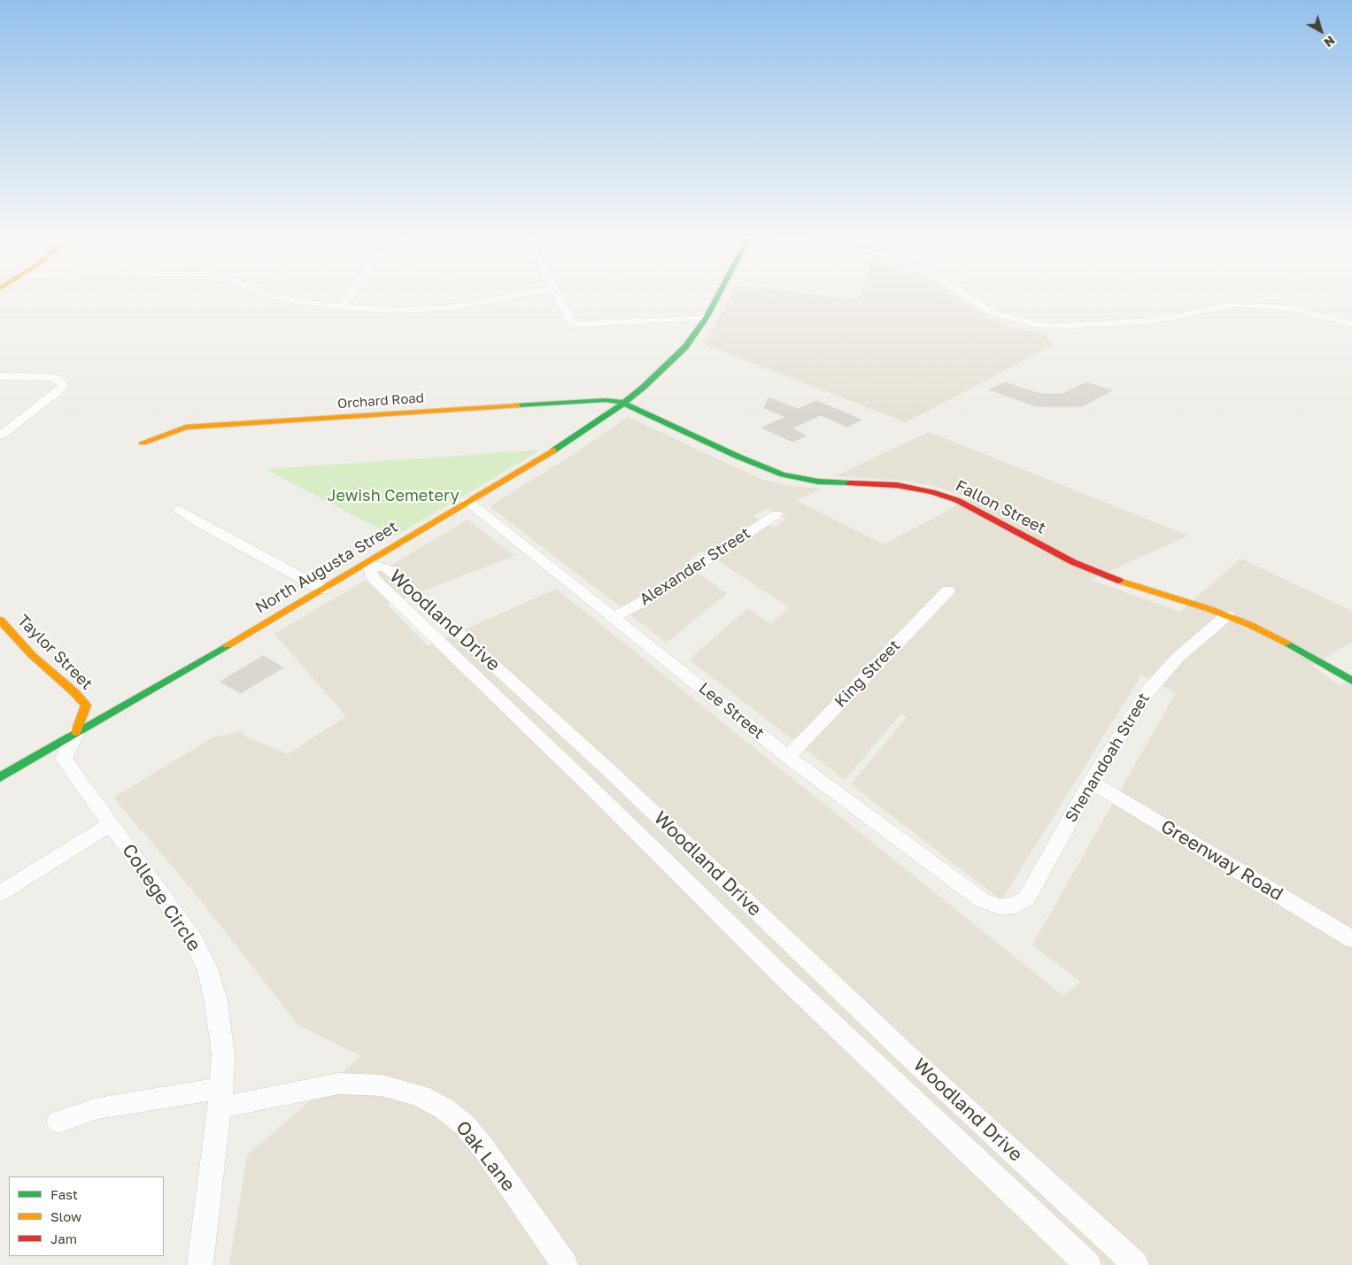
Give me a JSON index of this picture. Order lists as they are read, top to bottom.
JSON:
{
  "streets": {
    "street": [
      "Orchard Road",
      "Fallon Street",
      "Alexander Street",
      "North Augusta Street",
      "Woodland Drive",
      "Taylor Street",
      "King Street",
      "Lee Street",
      "Shenandoah Street",
      "Greenway Road",
      "College Circle",
      "Oak Lane"
    ]
  },
  "crossings": [
    ["Orchard Road", "Fallon Street"],
    ["Orchard Road", "North Augusta Street"],
    ["Fallon Street", "North Augusta Street"],
    ["Fallon Street", "Shenandoah Street"],
    ["Alexander Street", "Lee Street"],
    ["North Augusta Street", "Woodland Drive"],
    ["North Augusta Street", "Taylor Street"],
    ["North Augusta Street", "Lee Street"],
    ["North Augusta Street", "College Circle"],
    ["Taylor Street", "College Circle"],
    ["King Street", "Lee Street"],
    ["Lee Street", "Shenandoah Street"],
    ["Shenandoah Street", "Greenway Road"],
    ["College Circle", "Oak Lane"]
  ],
  "parks": ["Jewish Cemetery"],
  "legend": ["Fast", "Slow", "Jam"],
  "north": "bottom right"
}
